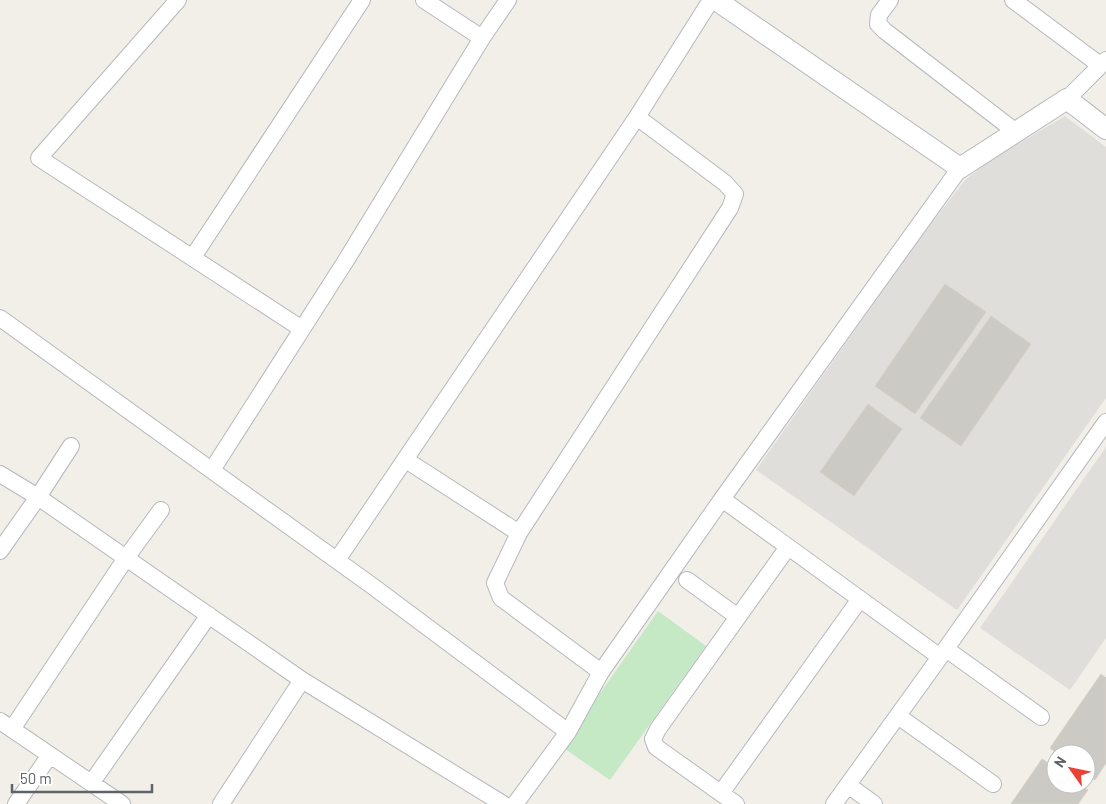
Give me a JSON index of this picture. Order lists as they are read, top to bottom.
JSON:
{
  "scale_bar": "50 m",
  "north": "top left"
}
